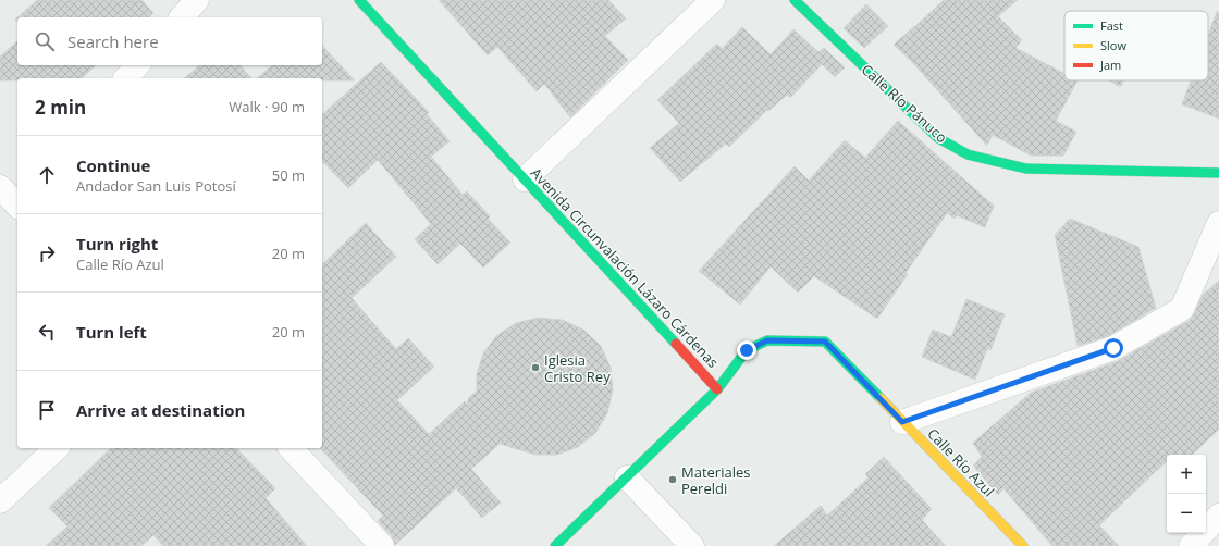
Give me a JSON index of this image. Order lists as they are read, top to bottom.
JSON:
{
  "streets": {
    "street": ["Calle Río Pánuco", "Avenida Circunvalación Lázaro Cárdenas", "Calle Río Azul"]
  },
  "crossings": [
    ["Avenida Circunvalación Lázaro Cárdenas", "Calle Río Azul"]
  ],
  "places": ["Iglesia Cristo Rey", "Materiales Pereldi"],
  "legend": ["Fast", "Slow", "Jam"],
  "page": {
    "search": "Search here",
    "heading": ["2 min", "Walk · 90 m"],
    "list": [
      ["Continue", "Andador San Luis Potosí", "50 m"],
      ["Turn right", "Calle Río Azul", "20 m"],
      ["Turn left", "20 m"],
      "Arrive at destination"
    ],
    "map_buttons": ["+", "−"]
  }
}
